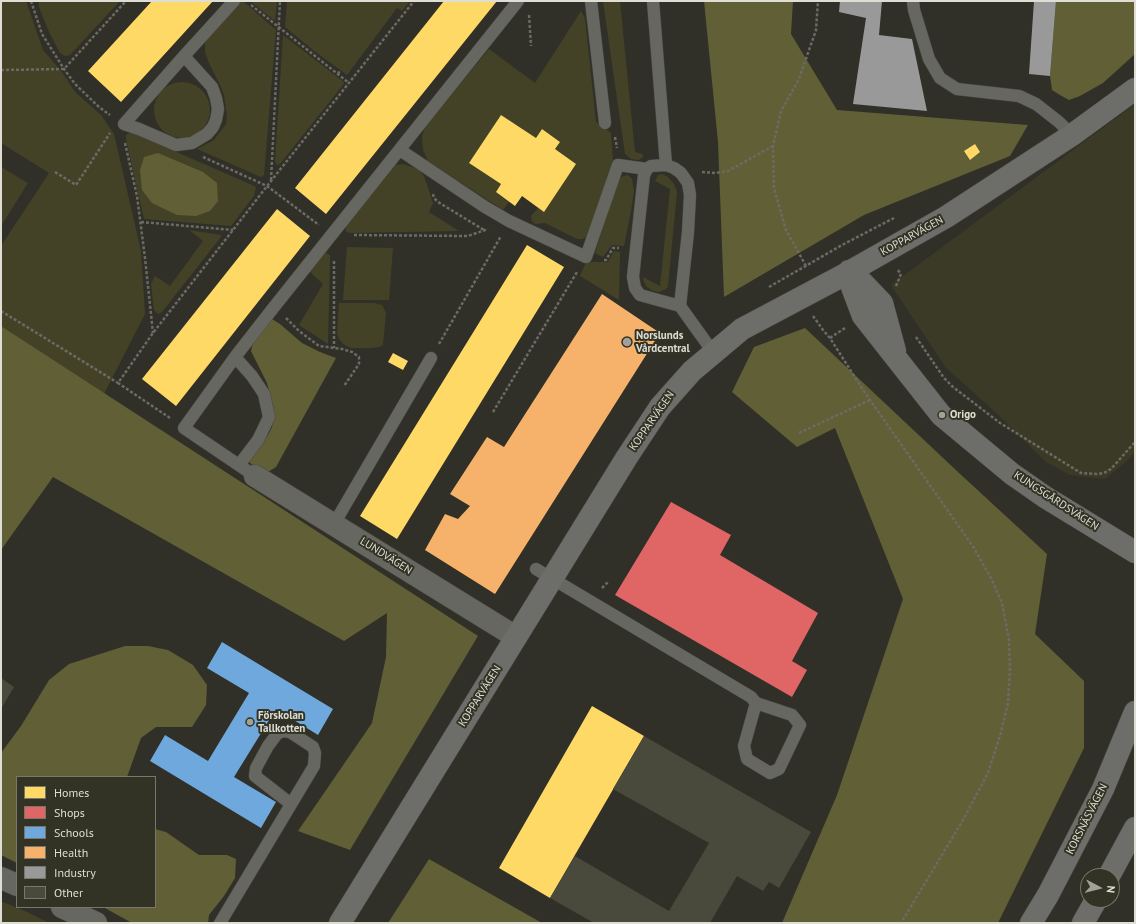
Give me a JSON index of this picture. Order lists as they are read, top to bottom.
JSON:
{
  "streets": {
    "street": [
      "KOPPARVÄGEN",
      "KUNGSGÅRDSVÄGEN",
      "LUNDVÄGEN",
      "KORSNÄSVÄGEN"
    ]
  },
  "crossings": [
    ["KOPPARVÄGEN", "KUNGSGÅRDSVÄGEN"],
    ["KOPPARVÄGEN", "LUNDVÄGEN"]
  ],
  "places": ["Norslunds Vårdcentral", "Origo", "Förskolan Tallkotten"],
  "legend": [
    "Homes",
    "Shops",
    "Schools",
    "Health",
    "Industry",
    "Other"
  ],
  "north": "right"
}
